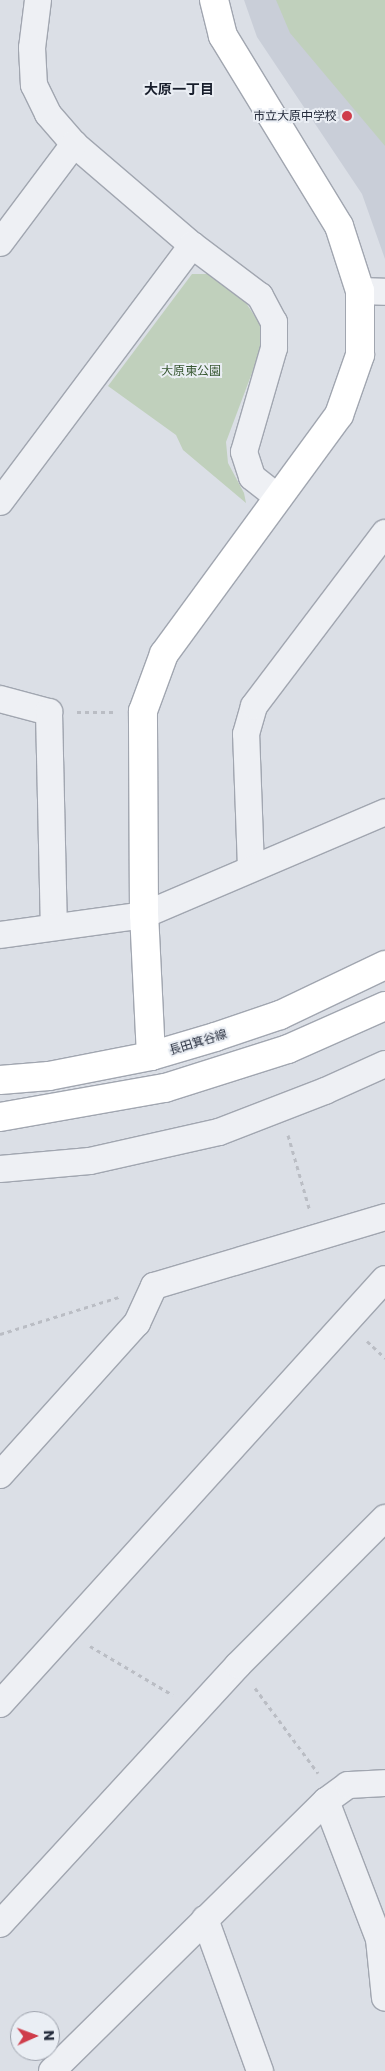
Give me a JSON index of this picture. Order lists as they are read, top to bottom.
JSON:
{
  "streets": {
    "street": ["長田箕谷線"]
  },
  "districts": ["大原一丁目"],
  "parks": ["大原東公園"],
  "places": ["市立大原中学校"],
  "north": "right"
}
